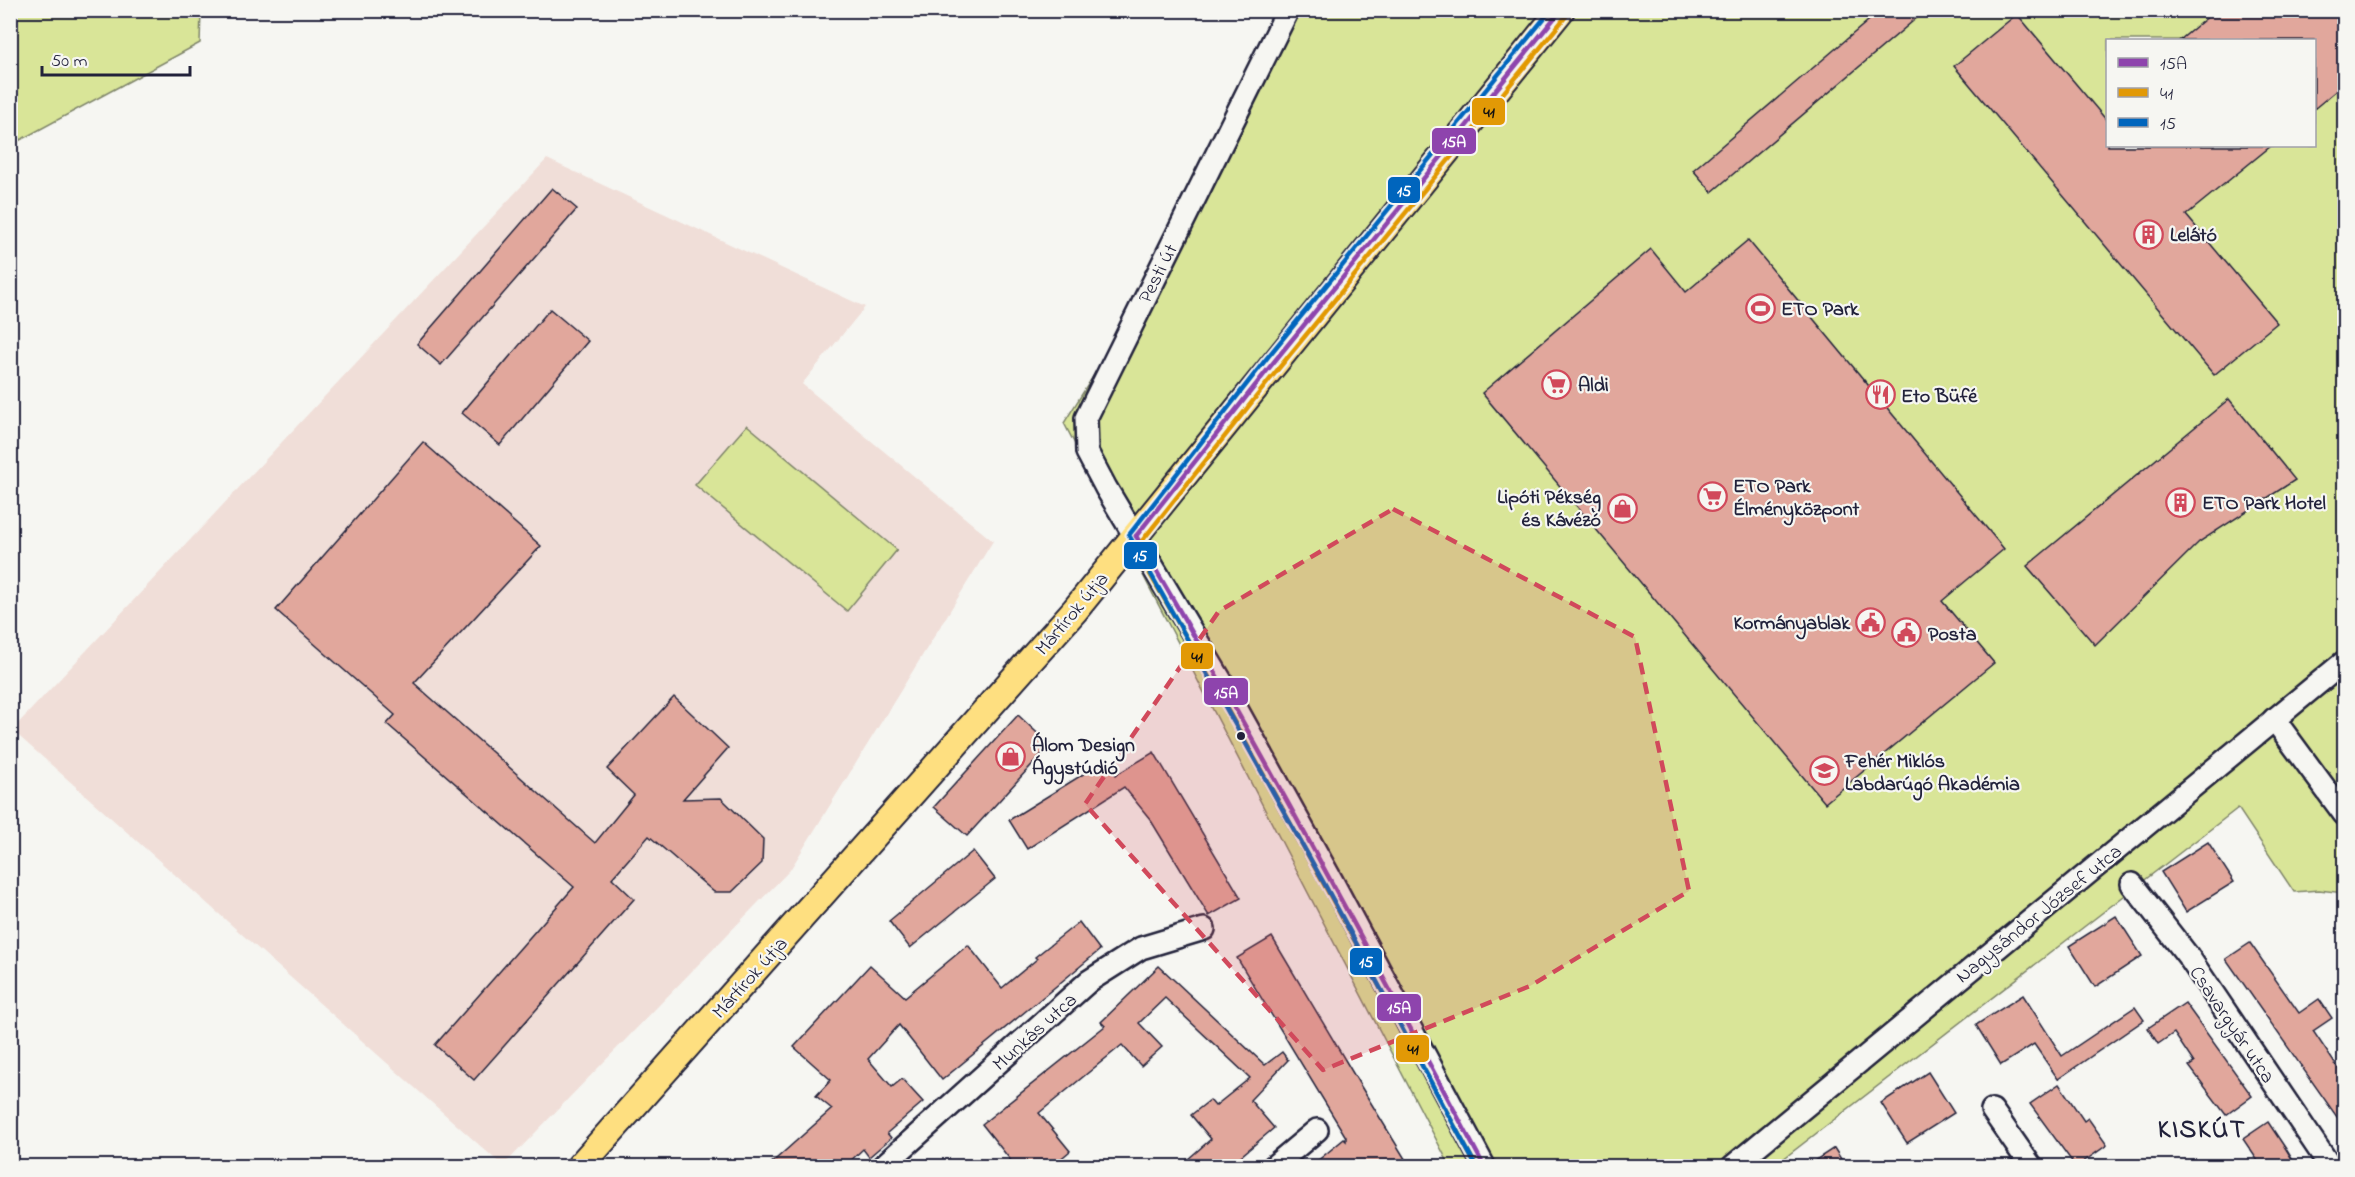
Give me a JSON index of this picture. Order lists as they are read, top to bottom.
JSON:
{
  "streets": {
    "main road": ["Mártírok útja"],
    "street": [
      "Pesti út",
      "Nagysándor József utca",
      "Csavargyár utca",
      "Munkás utca"
    ]
  },
  "crossings": [
    ["Pesti út", "Mártírok útja"]
  ],
  "districts": ["KISKÚT"],
  "places": {
    "building": ["Lelátó", "ETO Park Hotel"],
    "sports": ["ETO Park"],
    "supermarket": ["Aldi", "ETO Park Élményközpont"],
    "restaurant": ["Eto Büfé"],
    "shop": ["Lipóti Pékség és Kávézó", "Álom Design Ágystúdió"],
    "public building": ["Kormányablak", "Posta"],
    "school or university": ["Fehér Miklós Labdarúgó Akadémia"]
  },
  "lines": ["transit line 15A", "transit line 15", "transit line 41"],
  "legend": ["15A", "41", "15"],
  "scale_bar": "50 m"
}
